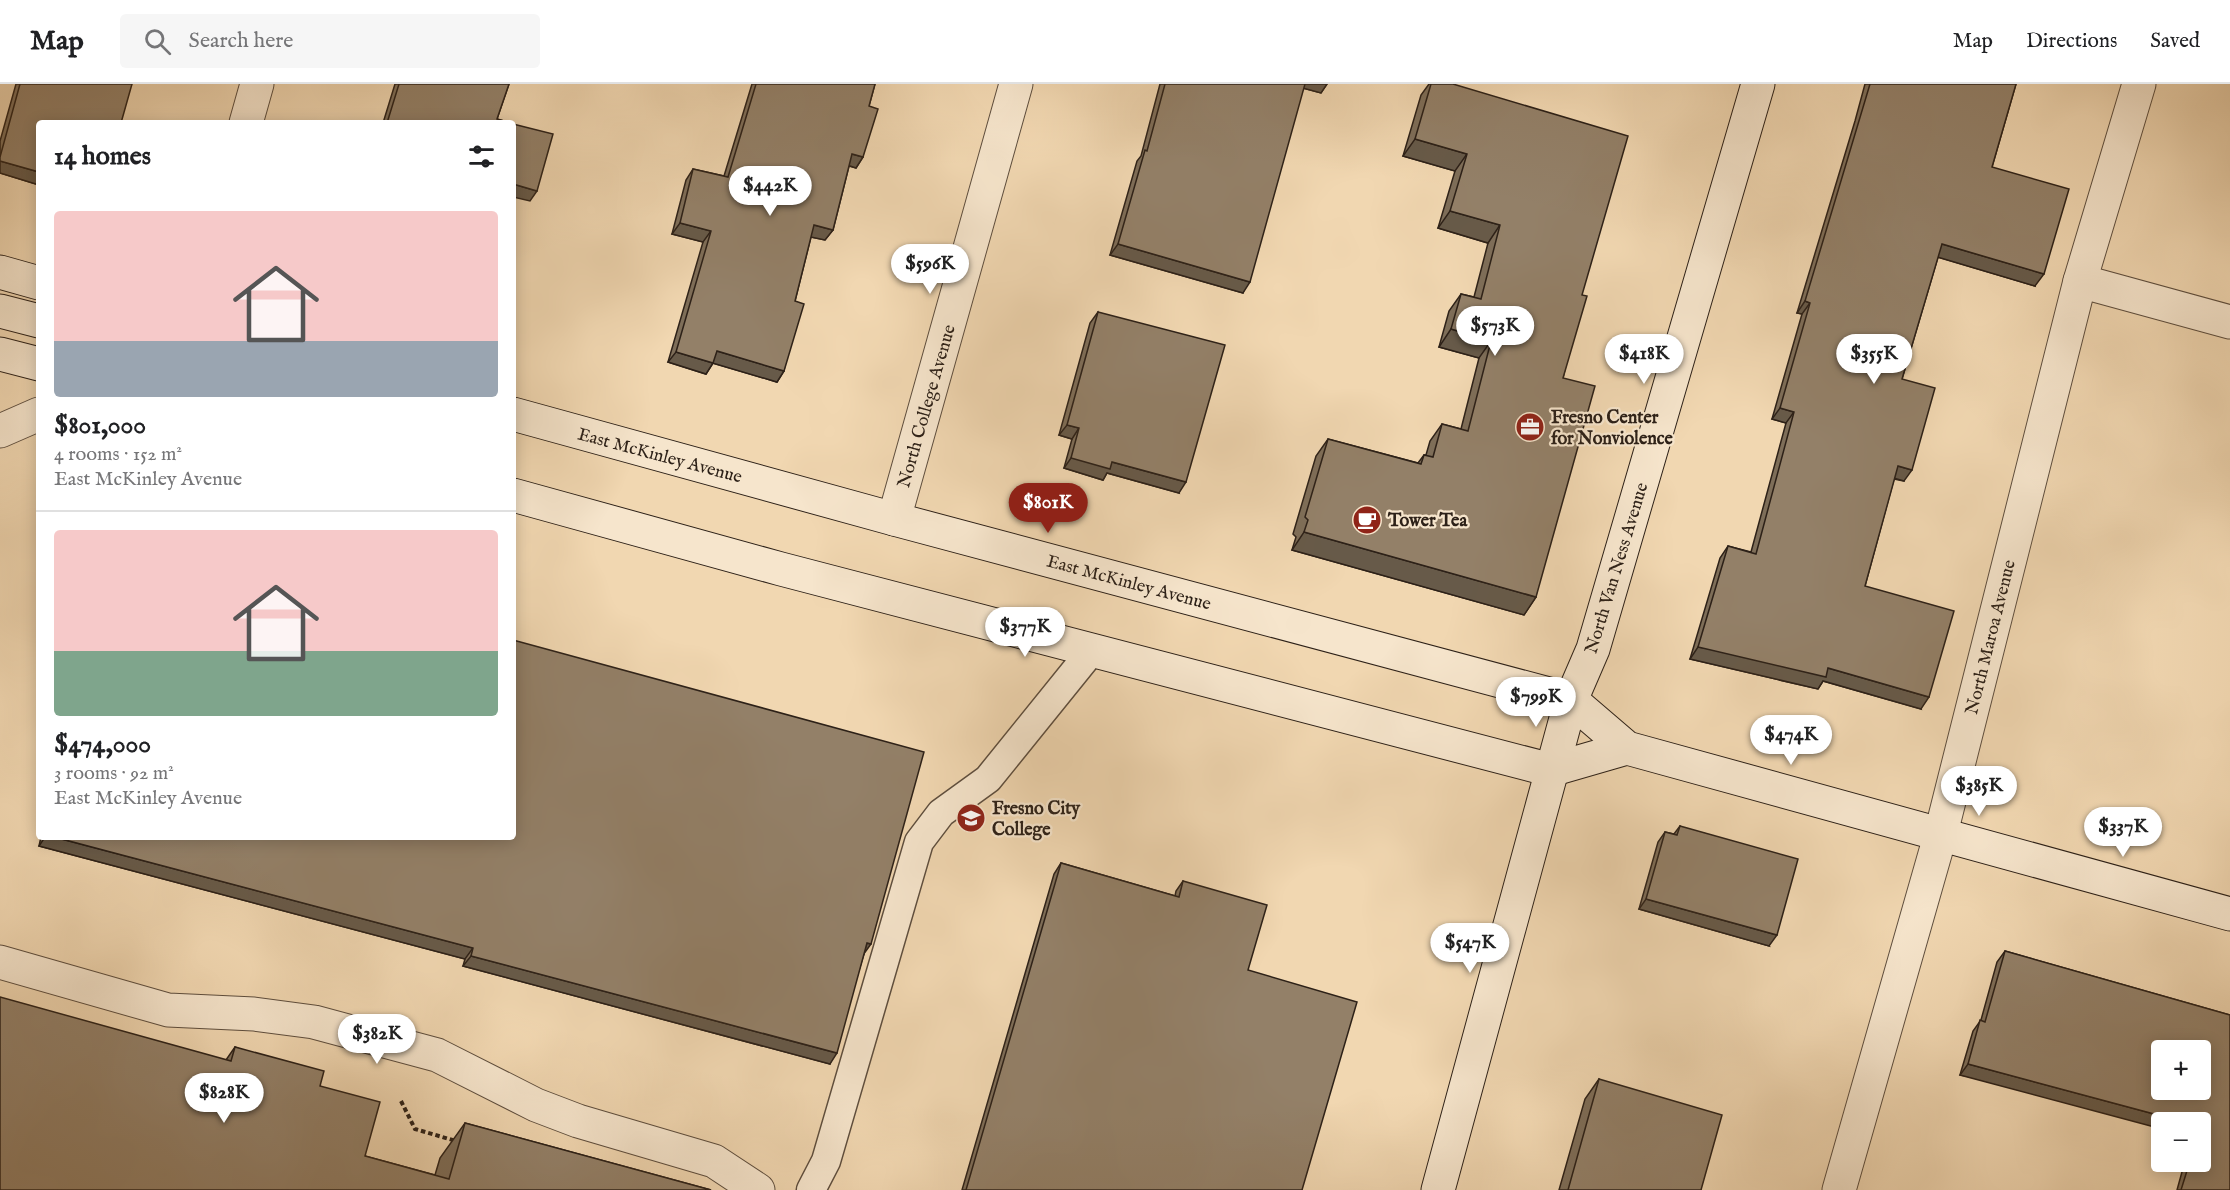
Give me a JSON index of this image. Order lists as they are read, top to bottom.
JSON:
{
  "streets": {
    "main road": [
      "North College Avenue",
      "East McKinley Avenue",
      "North Van Ness Avenue",
      "North Maroa Avenue"
    ]
  },
  "crossings": [
    ["North College Avenue", "East McKinley Avenue"],
    ["East McKinley Avenue", "North Van Ness Avenue"],
    ["East McKinley Avenue", "North Maroa Avenue"]
  ],
  "places": {
    "office": ["Fresno Center for Nonviolence"],
    "cafe": ["Tower Tea"],
    "school or university": ["Fresno City College"]
  },
  "page": {
    "header": "Map",
    "search": "Search here",
    "nav": ["Map", "Directions", "Saved"],
    "heading": "14 homes",
    "price": [
      "$442K",
      "$596K",
      "$573K",
      "$418K",
      "$355K",
      "$801K",
      "$377K",
      "$799K",
      "$474K",
      "$385K",
      "$337K",
      "$547K",
      "$382K",
      "$828K"
    ],
    "list": [
      {
        "name": "$801,000",
        "note": "4 rooms · 152 m² · East McKinley Avenue"
      },
      {
        "name": "$474,000",
        "note": "3 rooms · 92 m² · East McKinley Avenue"
      }
    ],
    "map_buttons": ["+", "−"]
  }
}
